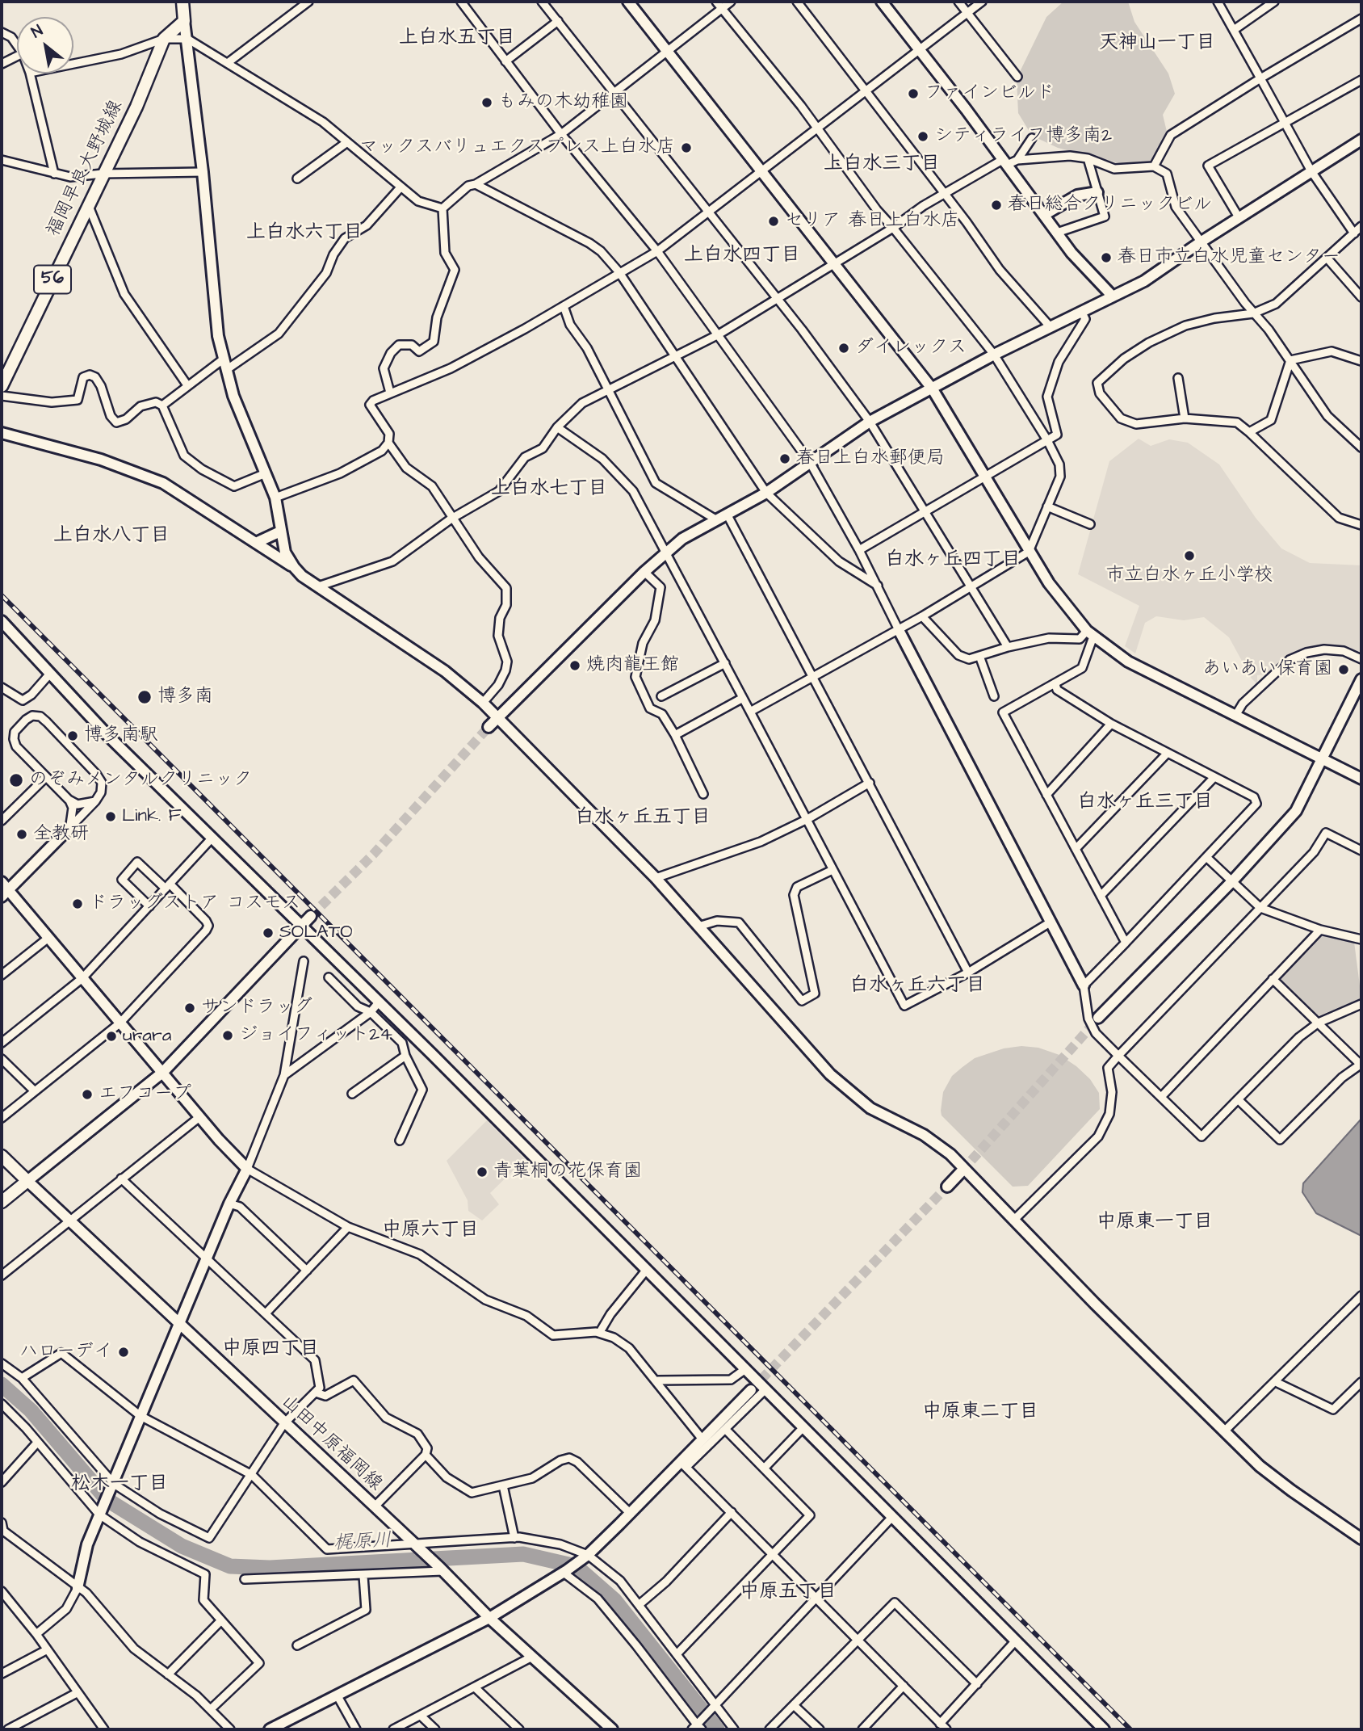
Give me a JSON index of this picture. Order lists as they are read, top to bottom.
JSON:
{
  "streets": {
    "main road": ["福岡早良大野城線", "56"],
    "street": ["山田中原福岡線"]
  },
  "districts": [
    "上白水五丁目",
    "天神山一丁目",
    "上白水三丁目",
    "上白水六丁目",
    "上白水四丁目",
    "上白水七丁目",
    "上白水八丁目",
    "白水ヶ丘四丁目",
    "白水ヶ丘三丁目",
    "白水ヶ丘五丁目",
    "白水ヶ丘六丁目",
    "中原東一丁目",
    "中原六丁目",
    "中原四丁目",
    "中原東二丁目",
    "松木一丁目",
    "中原五丁目"
  ],
  "water": ["梶原川"],
  "places": [
    "ファインビルド",
    "もみの木幼稚園",
    "シティライフ博多南2",
    "マックスバリュエクスプレス上白水店",
    "春日総合クリニックビル",
    "セリア 春日上白水店",
    "春日市立白水児童センター",
    "ダイレックス",
    "春日上白水郵便局",
    "市立白水ヶ丘小学校",
    "焼肉龍王館",
    "あいあい保育園",
    "博多南",
    "博多南駅",
    "のぞみメンタルクリニック",
    "Link. F",
    "全教研",
    "ドラッグストア コスモス",
    "SOLATO",
    "サンドラッグ",
    "ジョイフィット24",
    "urara",
    "エフコープ",
    "青葉桐の花保育園",
    "ハローデイ"
  ],
  "north": "top left"
}
